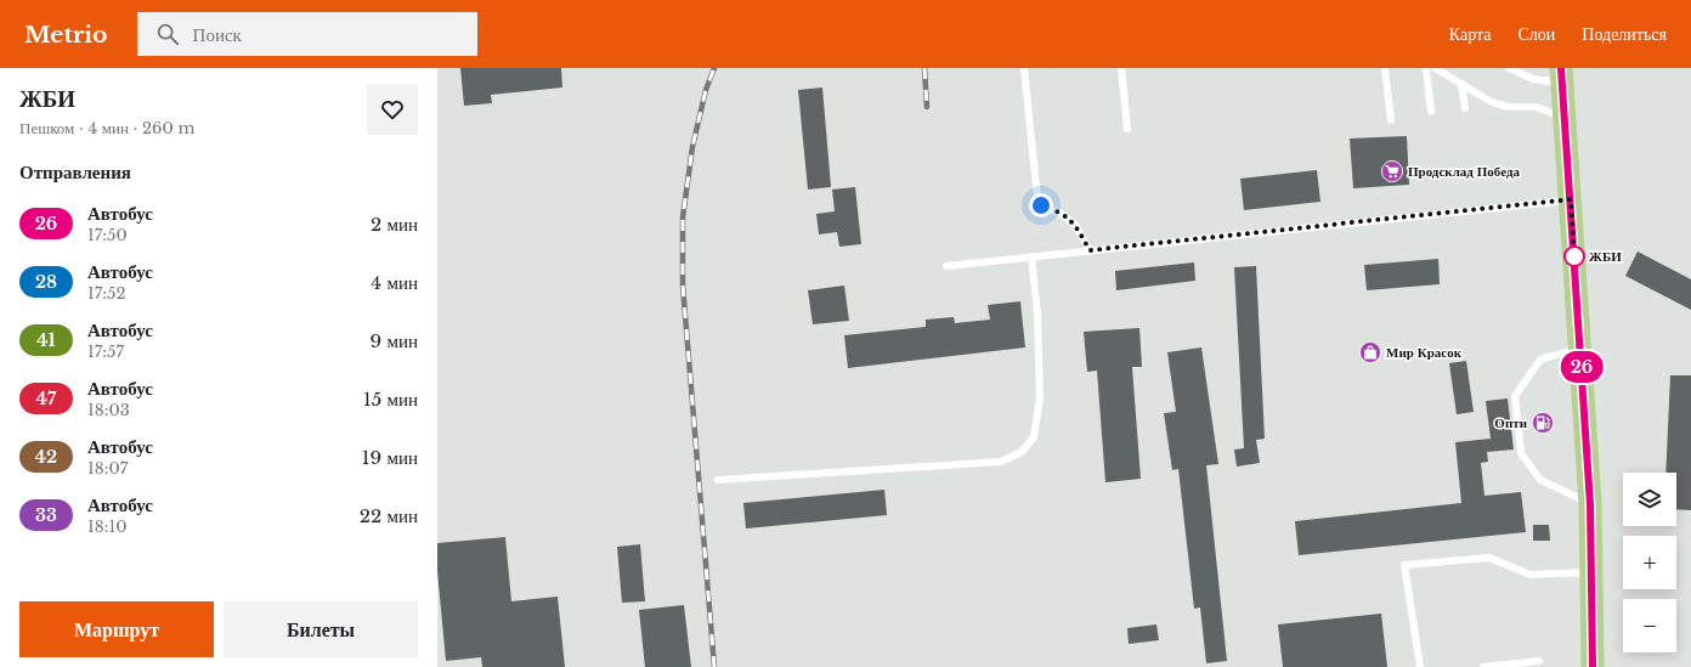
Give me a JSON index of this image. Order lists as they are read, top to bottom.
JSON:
{
  "places": {
    "supermarket": ["Продсклад Победа"],
    "other": ["ЖБИ"],
    "shop": ["Мир Красок"],
    "fuel station": ["Опти"]
  },
  "lines": ["bus line 26"],
  "page": {
    "header": "Metrio",
    "search": "Поиск",
    "nav": ["Карта", "Слои", "Поделиться"],
    "heading": [
      ["ЖБИ", "Пешком · 4 мин · 260 m"],
      "Отправления"
    ],
    "on_map": "26",
    "list": [
      {
        "mark": "26",
        "name": "Автобус",
        "note": "17:50",
        "value": "2 мин"
      },
      {
        "mark": "28",
        "name": "Автобус",
        "note": "17:52",
        "value": "4 мин"
      },
      {
        "mark": "41",
        "name": "Автобус",
        "note": "17:57",
        "value": "9 мин"
      },
      {
        "mark": "47",
        "name": "Автобус",
        "note": "18:03",
        "value": "15 мин"
      },
      {
        "mark": "42",
        "name": "Автобус",
        "note": "18:07",
        "value": "19 мин"
      },
      {
        "mark": "33",
        "name": "Автобус",
        "note": "18:10",
        "value": "22 мин"
      }
    ],
    "map_buttons": ["+", "−"],
    "buttons": ["Маршрут", "Билеты"]
  }
}
